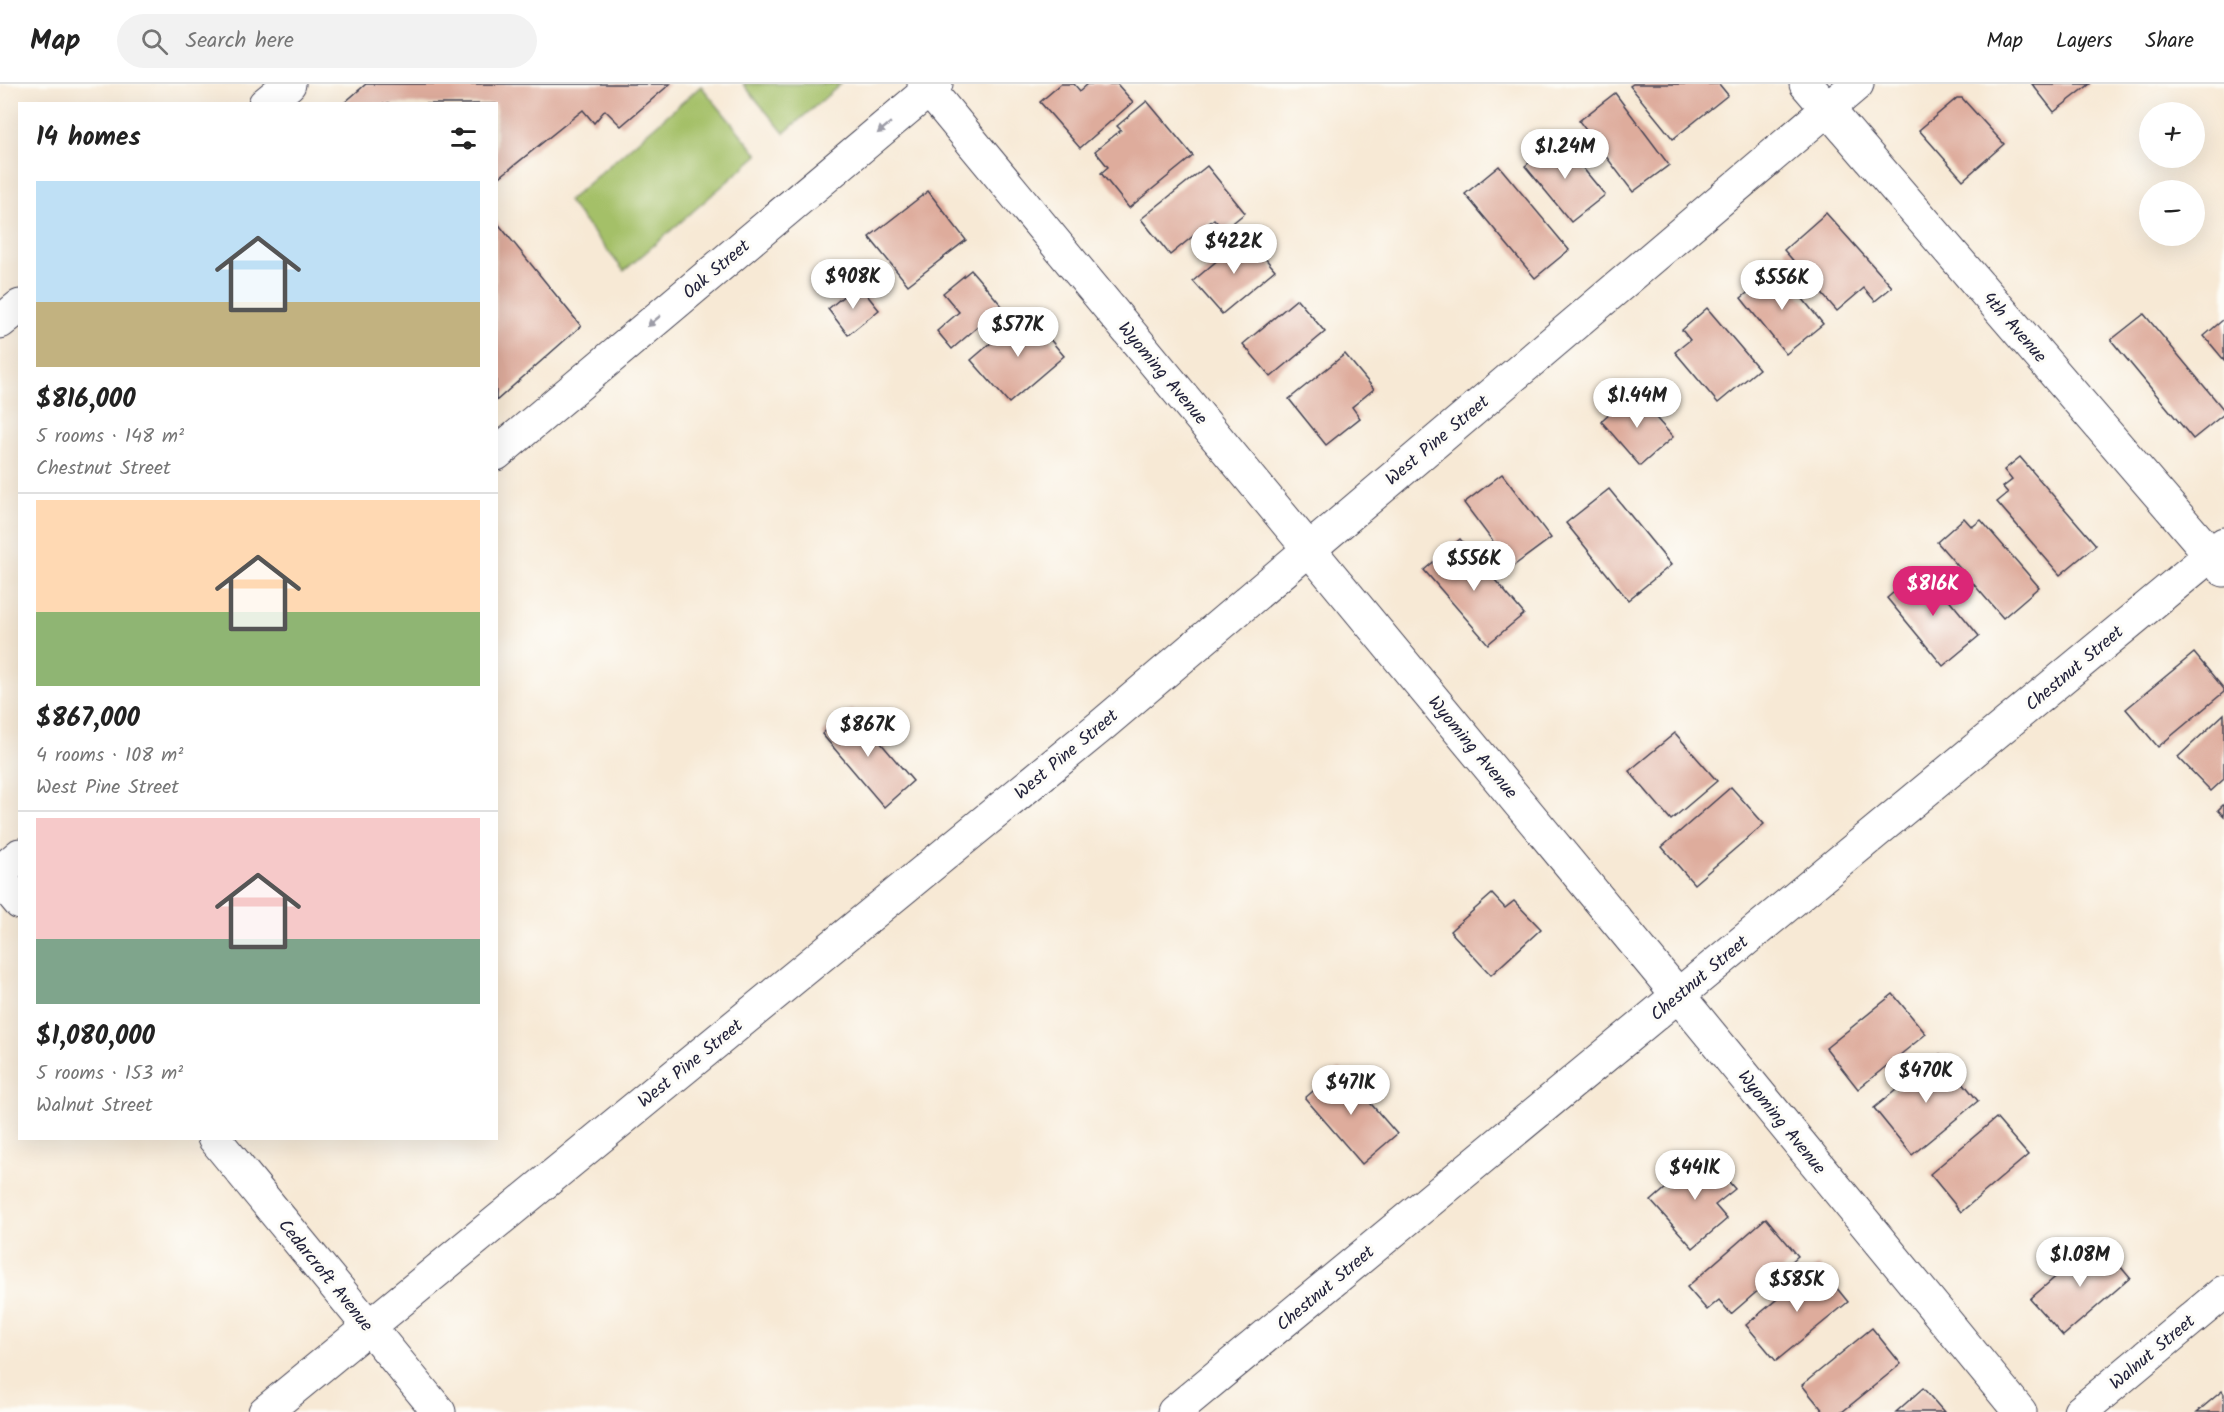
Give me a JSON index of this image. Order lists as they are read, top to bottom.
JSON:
{
  "streets": {
    "street": [
      "Oak Street",
      "4th Avenue",
      "Wyoming Avenue",
      "West Pine Street",
      "Chestnut Street",
      "Cedarcroft Avenue",
      "Walnut Street"
    ]
  },
  "crossings": [
    ["Oak Street", "Wyoming Avenue"],
    ["4th Avenue", "West Pine Street"],
    ["4th Avenue", "Chestnut Street"],
    ["Wyoming Avenue", "West Pine Street"],
    ["Wyoming Avenue", "Chestnut Street"],
    ["West Pine Street", "Cedarcroft Avenue"]
  ],
  "one_way": ["Oak Street"],
  "page": {
    "header": "Map",
    "search": "Search here",
    "nav": ["Map", "Layers", "Share"],
    "map_buttons": ["+", "−"],
    "heading": "14 homes",
    "price": [
      "$1.24M",
      "$422K",
      "$908K",
      "$556K",
      "$577K",
      "$1.44M",
      "$556K",
      "$816K",
      "$867K",
      "$470K",
      "$471K",
      "$441K",
      "$1.08M",
      "$585K"
    ],
    "list": [
      {
        "name": "$816,000",
        "note": "5 rooms · 148 m² · Chestnut Street"
      },
      {
        "name": "$867,000",
        "note": "4 rooms · 108 m² · West Pine Street"
      },
      {
        "name": "$1,080,000",
        "note": "5 rooms · 153 m² · Walnut Street"
      }
    ]
  }
}
